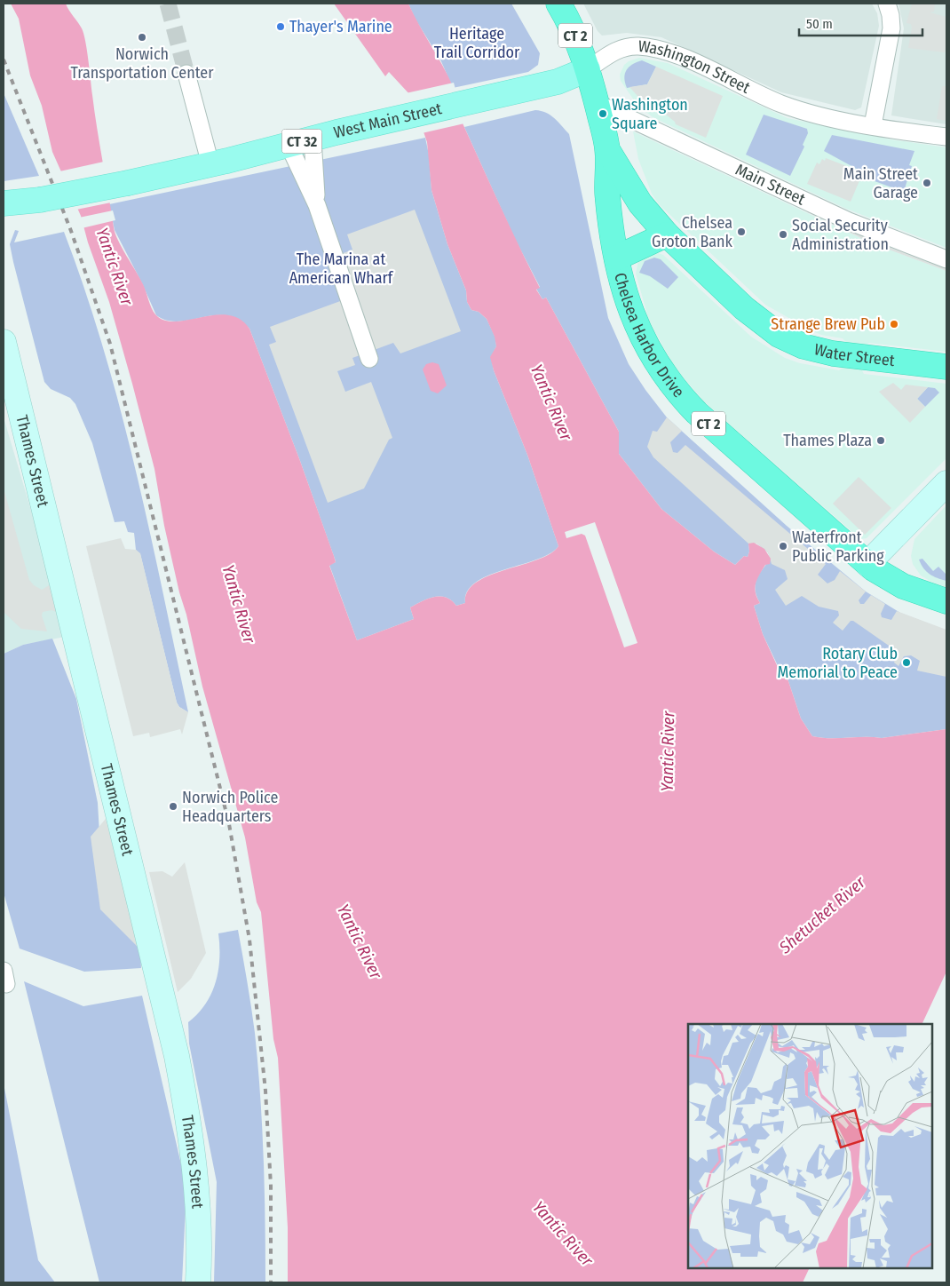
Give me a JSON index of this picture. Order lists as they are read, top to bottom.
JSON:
{
  "streets": {
    "highway": ["CT 2", "Chelsea Harbor Drive", "Water Street"],
    "main road": ["West Main Street", "CT 32", "Thames Street"],
    "street": ["Washington Street", "Main Street"]
  },
  "crossings": [
    ["CT 2", "Washington Street"],
    ["CT 2", "West Main Street"],
    ["CT 2", "Chelsea Harbor Drive"],
    ["Washington Street", "West Main Street"],
    ["Washington Street", "Chelsea Harbor Drive"],
    ["West Main Street", "Chelsea Harbor Drive"],
    ["Main Street", "Chelsea Harbor Drive"],
    ["Chelsea Harbor Drive", "Water Street"]
  ],
  "water": ["Yantic River", "Shetucket River"],
  "parks": ["Heritage Trail Corridor", "The Marina at American Wharf"],
  "places": [
    "Thayer's Marine",
    "Norwich Transportation Center",
    "Washington Square",
    "Main Street Garage",
    "Chelsea Groton Bank",
    "Social Security Administration",
    "Strange Brew Pub",
    "Thames Plaza",
    "Waterfront Public Parking",
    "Rotary Club Memorial to Peace",
    "Norwich Police Headquarters"
  ],
  "scale_bar": "50 m"
}
